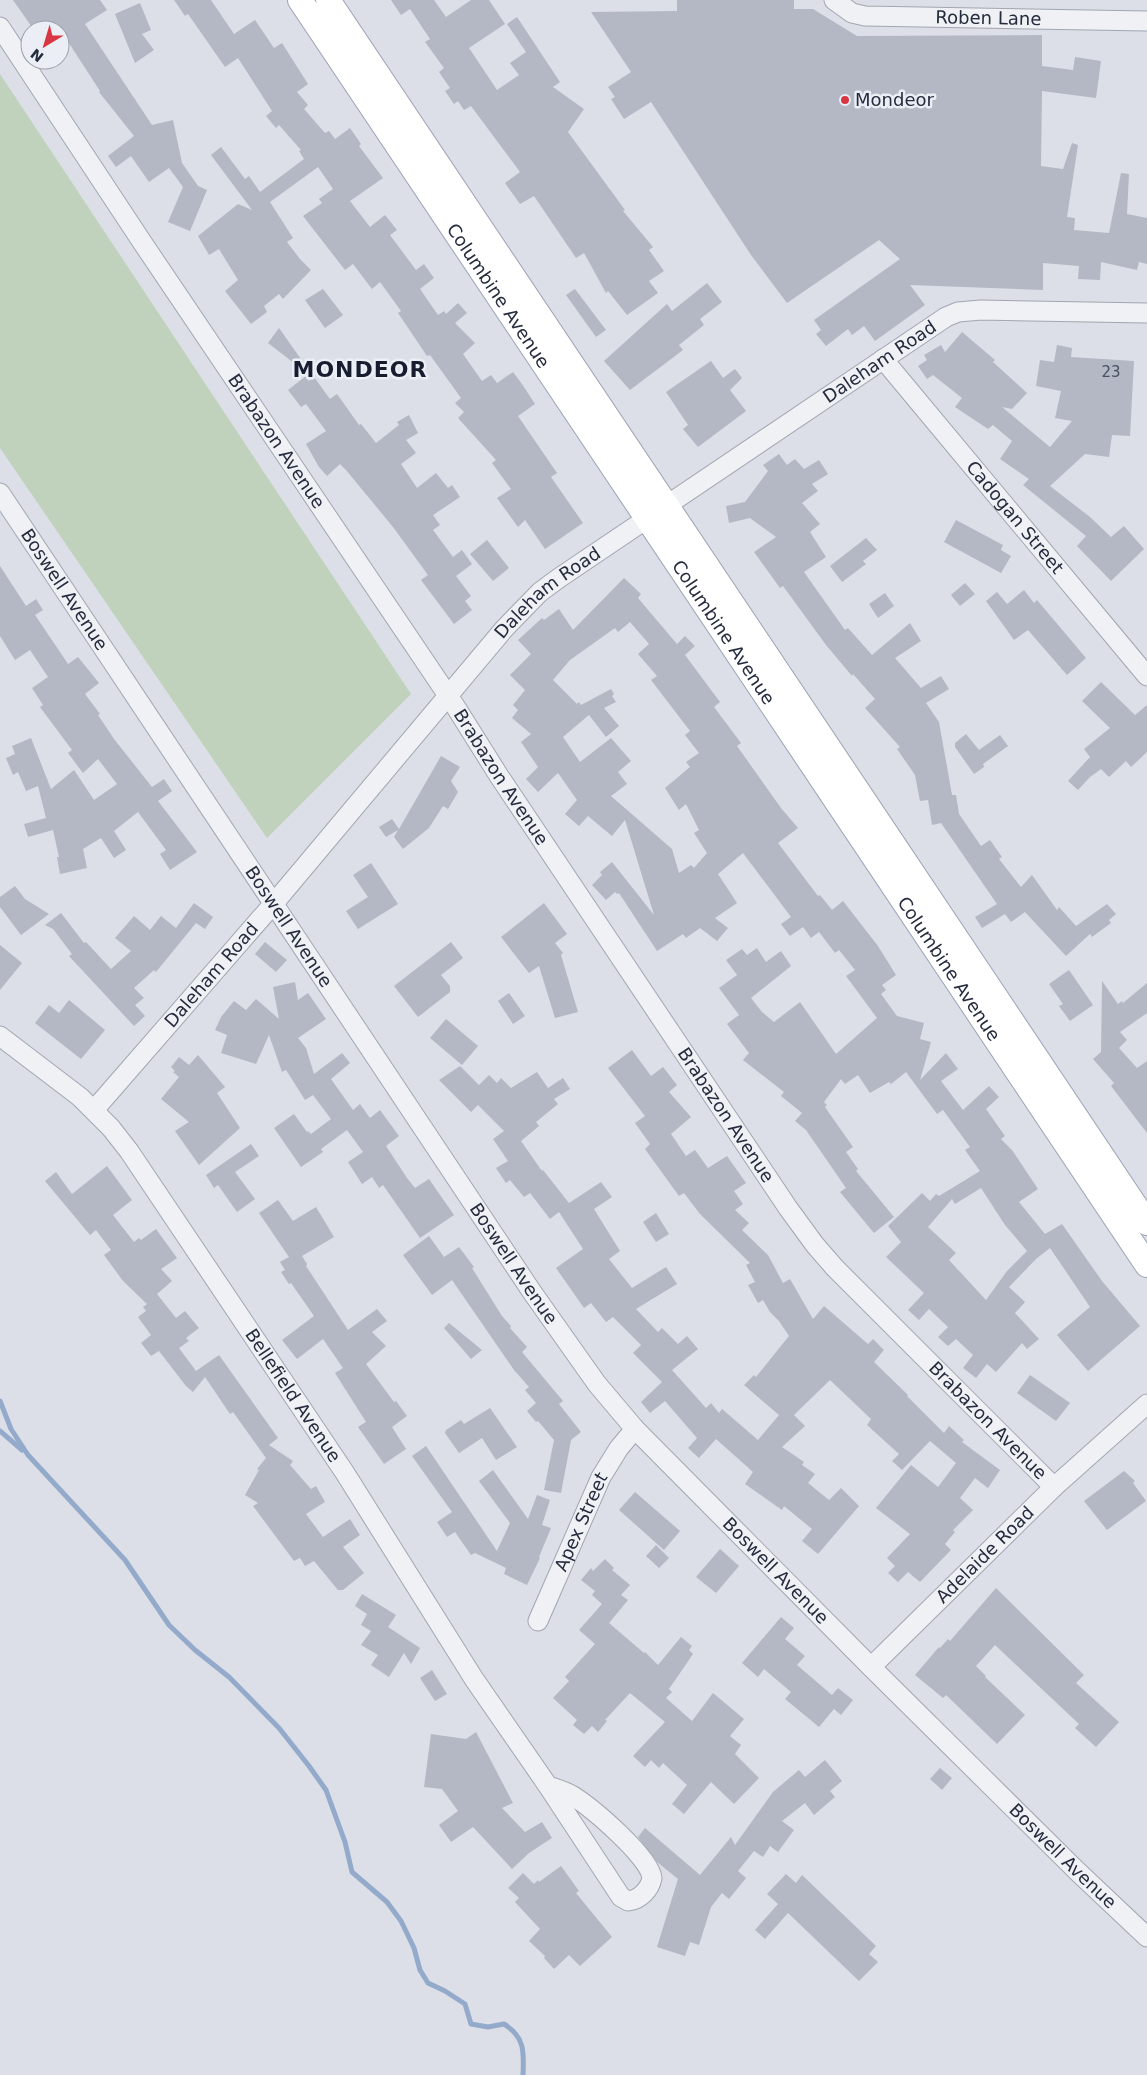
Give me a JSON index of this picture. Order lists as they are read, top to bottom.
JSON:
{
  "streets": {
    "main road": ["Columbine Avenue"],
    "street": [
      "Roben Lane",
      "Daleham Road",
      "Brabazon Avenue",
      "Cadogan Street",
      "Boswell Avenue",
      "Bellefield Avenue",
      "Apex Street",
      "Adelaide Road"
    ]
  },
  "crossings": [
    ["Columbine Avenue", "Daleham Road"],
    ["Daleham Road", "Brabazon Avenue"],
    ["Daleham Road", "Cadogan Street"],
    ["Daleham Road", "Boswell Avenue"],
    ["Daleham Road", "Bellefield Avenue"],
    ["Brabazon Avenue", "Adelaide Road"],
    ["Boswell Avenue", "Apex Street"],
    ["Boswell Avenue", "Adelaide Road"]
  ],
  "districts": ["MONDEOR"],
  "places": ["Mondeor"],
  "house_numbers": ["23"],
  "north": "bottom left"
}
